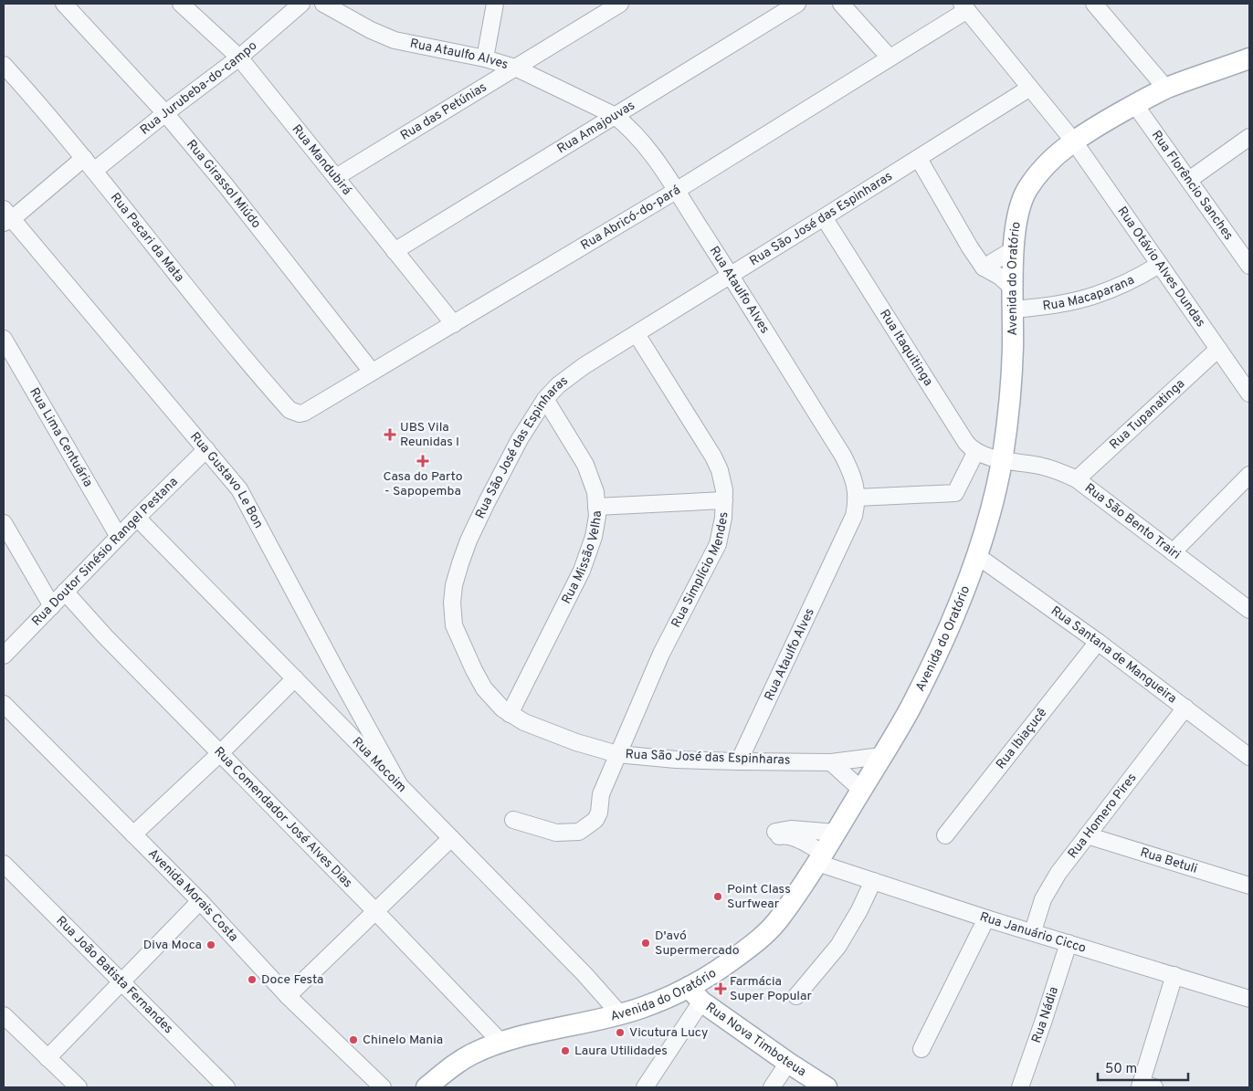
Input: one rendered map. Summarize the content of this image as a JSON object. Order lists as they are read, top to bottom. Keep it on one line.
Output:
{"streets":{"main road":["Avenida do Oratório","Rua Nova Timboteua"],"street":["Rua Ataulfo Alves","Rua Jurubeba-do-campo","Rua das Petúnias","Rua Amajouvas","Rua Mandubirá","Rua Girassol Miúdo","Rua Florêncio Sanches","Rua Abricó-do-pará","Rua São José das Espinharas","Rua Pacari da Mata","Rua Otávio Alves Dundas","Rua Macaparana","Rua Itaquitinga","Rua Tupanatinga","Rua Lima Centuária","Rua Gustavo Le Bon","Rua São Bento Trairi","Rua Doutor Sinésio Rangel Pestana","Rua Missão Velha","Rua Simplício Mendes","Rua Santana de Mangueira","Rua Ibiaçucê","Rua Mocoim","Rua Homero Pires","Rua Comendador José Alves Dias","Rua Betuli","Avenida Morais Costa","Rua Januário Cicco","Rua João Batista Fernandes","Rua Nádia"]},"crossings":[["Rua Ataulfo Alves","Rua das Petúnias"],["Rua Ataulfo Alves","Rua Amajouvas"],["Rua Ataulfo Alves","Rua Abricó-do-pará"],["Rua Ataulfo Alves","Rua São José das Espinharas"],["Rua Jurubeba-do-campo","Rua Mandubirá"],["Rua Jurubeba-do-campo","Rua Girassol Miúdo"],["Rua Jurubeba-do-campo","Rua Pacari da Mata"],["Rua das Petúnias","Rua Mandubirá"],["Rua Amajouvas","Rua Mandubirá"],["Rua Mandubirá","Rua Abricó-do-pará"],["Rua Girassol Miúdo","Rua Abricó-do-pará"],["Rua Florêncio Sanches","Avenida do Oratório"],["Rua Abricó-do-pará","Rua Pacari da Mata"],["Rua Abricó-do-pará","Rua Otávio Alves Dundas"],["Rua São José das Espinharas","Rua Otávio Alves Dundas"],["Rua São José das Espinharas","Avenida do Oratório"],["Rua São José das Espinharas","Rua Itaquitinga"],["Rua São José das Espinharas","Rua Missão Velha"],["Rua São José das Espinharas","Rua Simplício Mendes"],["Rua Otávio Alves Dundas","Avenida do Oratório"],["Rua Otávio Alves Dundas","Rua Macaparana"],["Rua Otávio Alves Dundas","Rua Tupanatinga"],["Avenida do Oratório","Rua Macaparana"],["Avenida do Oratório","Rua São Bento Trairi"],["Avenida do Oratório","Rua Santana de Mangueira"],["Avenida do Oratório","Rua Mocoim"],["Avenida do Oratório","Rua Comendador José Alves Dias"],["Avenida do Oratório","Rua Januário Cicco"],["Avenida do Oratório","Rua Nova Timboteua"],["Rua Tupanatinga","Rua São Bento Trairi"],["Rua Lima Centuária","Rua Doutor Sinésio Rangel Pestana"],["Rua Gustavo Le Bon","Rua Doutor Sinésio Rangel Pestana"],["Rua Gustavo Le Bon","Rua Mocoim"],["Rua Doutor Sinésio Rangel Pestana","Rua Mocoim"],["Rua Doutor Sinésio Rangel Pestana","Rua Comendador José Alves Dias"],["Rua Santana de Mangueira","Rua Ibiaçucê"],["Rua Santana de Mangueira","Rua Homero Pires"],["Rua Homero Pires","Rua Betuli"],["Rua Homero Pires","Rua Januário Cicco"],["Rua Januário Cicco","Rua Nádia"]],"places":{"health":["UBS Vila Reunidas I","Casa do Parto - Sapopemba","Farmácia Super Popular"],"other":["Point Class Surfwear","D'avó Supermercado","Diva Moca","Doce Festa","Vicutura Lucy","Chinelo Mania","Laura Utilidades"]},"scale_bar":"50 m"}
